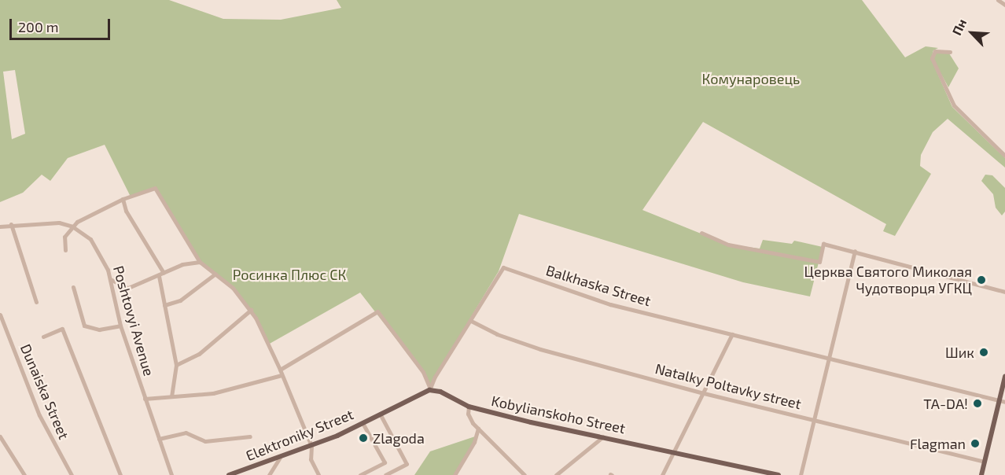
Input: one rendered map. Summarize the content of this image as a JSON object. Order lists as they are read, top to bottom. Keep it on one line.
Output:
{"streets":{"main road":["Kobylianskoho Street","Elektroniky Street"],"street":["Balkhaska Street","Poshtovyi Avenue","Natalky Poltavky street","Dunaiska Street"]},"crossings":[["Balkhaska Street","Natalky Poltavky street"],["Balkhaska Street","Kobylianskoho Street"],["Balkhaska Street","Elektroniky Street"],["Kobylianskoho Street","Elektroniky Street"]],"parks":["Комунаровець","Росинка Плюс СК"],"places":["Церква Святого Миколая Чудотворця УГКЦ","Шик","TA-DA!","Zlagoda","Flagman"],"scale_bar":"200 m","north":"top left"}
